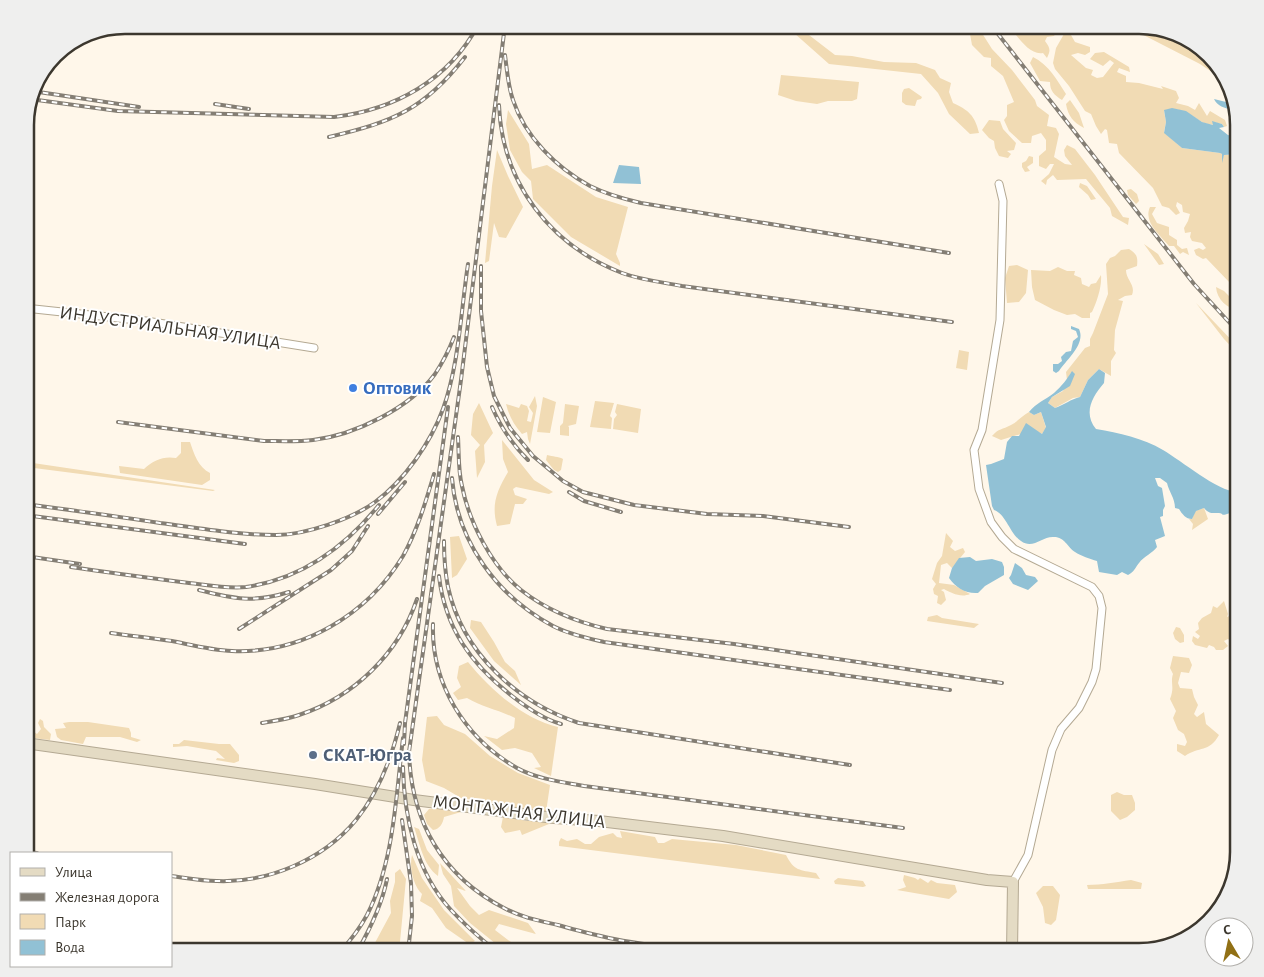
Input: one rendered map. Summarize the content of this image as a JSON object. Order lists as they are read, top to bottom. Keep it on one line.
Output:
{"streets":{"street":["ИНДУСТРИАЛЬНАЯ УЛИЦА","МОНТАЖНАЯ УЛИЦА"]},"places":["Оптовик","СКАТ-Югра"],"legend":["Улица","Железная дорога","Парк","Вода"],"north":"top"}
